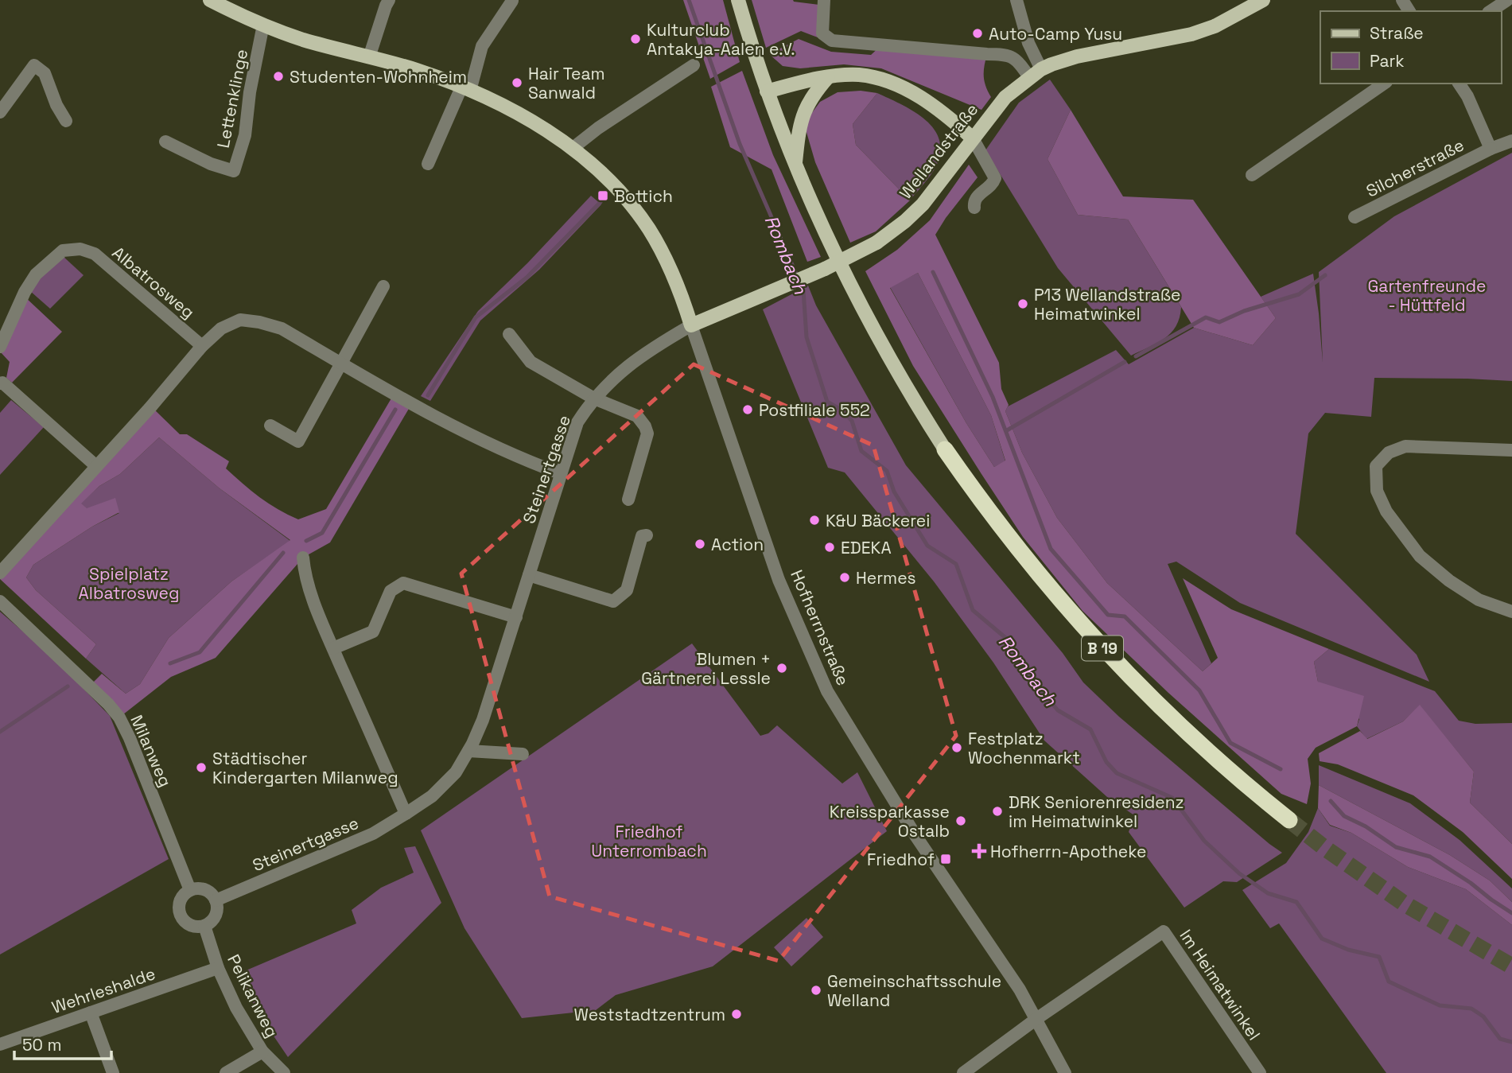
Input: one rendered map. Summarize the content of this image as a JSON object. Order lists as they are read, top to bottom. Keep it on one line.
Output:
{"streets":{"highway":["B 19"],"main road":["Wellandstraße","Hofherrnstraße"],"street":["Lettenklinge","Silcherstraße","Albatrosweg","Steinertgasse","Milanweg","Im Heimatwinkel","Wehrleshalde","Pelikanweg"]},"crossings":[["Wellandstraße","Steinertgasse"],["Wellandstraße","Hofherrnstraße"],["Steinertgasse","Hofherrnstraße"],["Steinertgasse","Milanweg"],["Steinertgasse","Pelikanweg"],["Hofherrnstraße","Im Heimatwinkel"],["Milanweg","Pelikanweg"],["Wehrleshalde","Pelikanweg"]],"water":["Rombach"],"parks":["Gartenfreunde - Hüttfeld","Spielplatz Albatrosweg","Friedhof Unterrombach"],"places":{"other":["Auto-Camp Yusu","Kulturclub Antakya-Aalen e.V.","Studenten-Wohnheim","Hair Team Sanwald","P13 Wellandstraße Heimatwinkel","Postfiliale 552","K&U Bäckerei","Action","EDEKA","Hermes","Blumen + Gärtnerei Lessle","Festplatz Wochenmarkt","Städtischer Kindergarten Milanweg","DRK Seniorenresidenz im Heimatwinkel","Kreissparkasse Ostalb","Gemeinschaftsschule Welland","Weststadtzentrum"],"transit":["Bottich","Friedhof"],"health":["Hofherrn-Apotheke"]},"legend":["Straße","Park"],"scale_bar":"50 m"}
